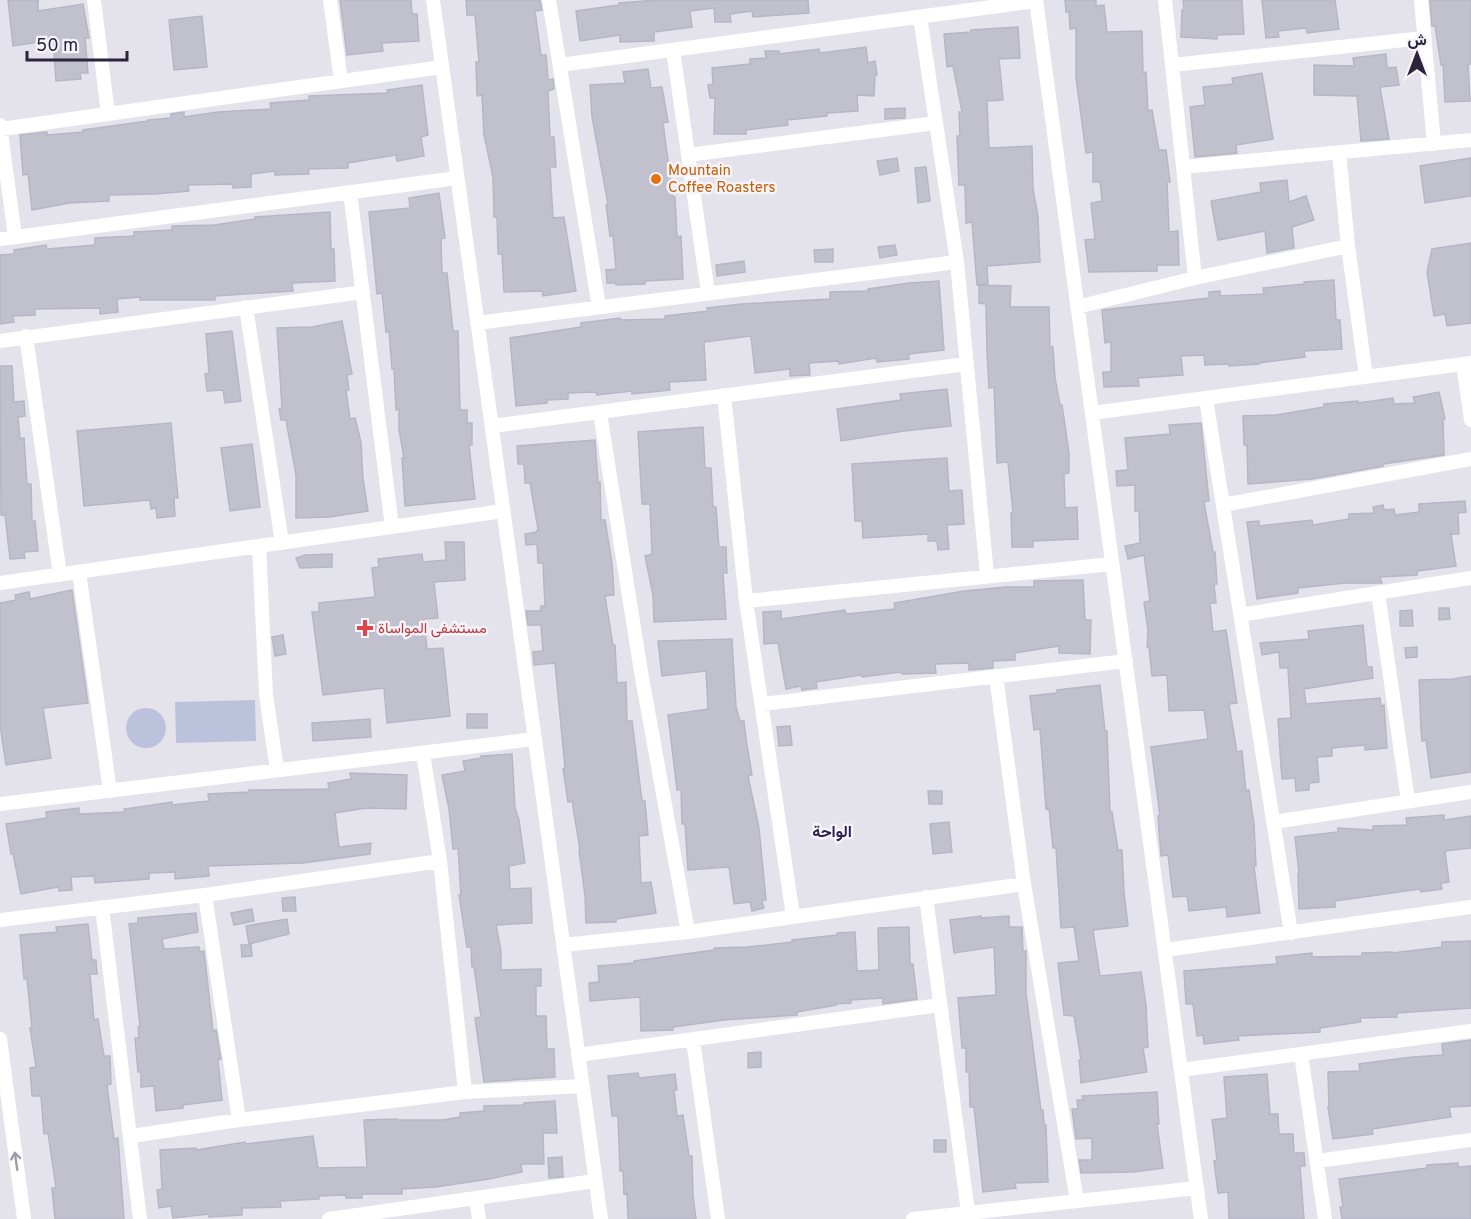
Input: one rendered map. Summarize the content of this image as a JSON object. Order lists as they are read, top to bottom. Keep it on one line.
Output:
{"districts":["الواحة"],"places":{"other":["Mountain Coffee Roasters"],"health":["مستشفى المواساة"]},"scale_bar":"50 m","north":"top"}
